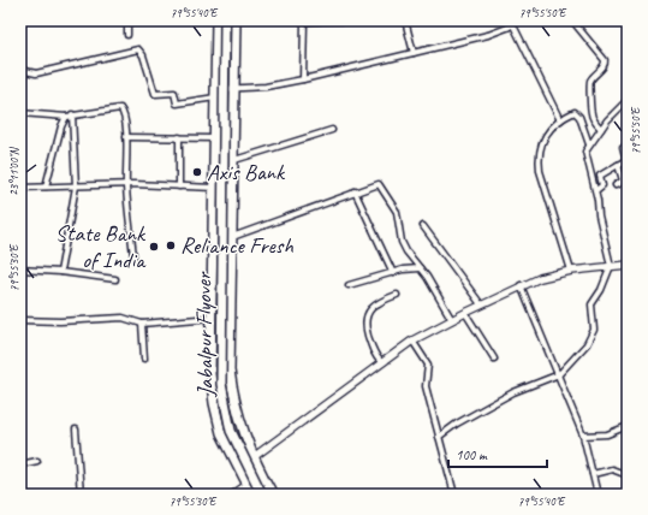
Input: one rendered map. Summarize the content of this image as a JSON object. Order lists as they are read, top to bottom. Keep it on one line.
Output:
{"streets":{"main road":["Jabalpur Flyover"]},"places":["Axis Bank","Reliance Fresh","State Bank of India"],"scale_bar":"100 m","coordinates":["79°55'40\"E","79°55'50\"E","23°11'00\"N","79°55'30\"E"]}
